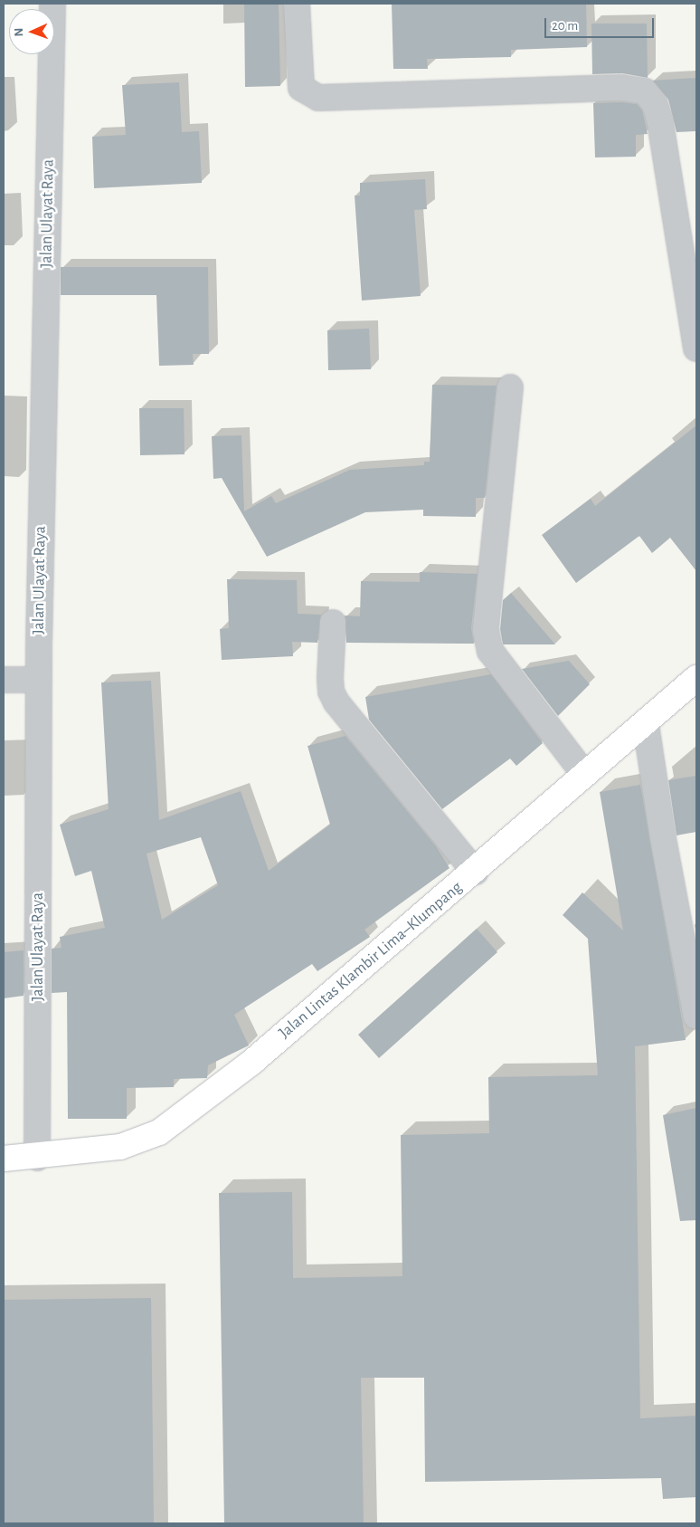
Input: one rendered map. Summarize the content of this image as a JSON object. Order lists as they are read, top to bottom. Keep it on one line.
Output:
{"streets":{"main road":["Jalan Lintas Klambir Lima–Klumpang"],"street":["Jalan Ulayat Raya"]},"crossings":[["Jalan Ulayat Raya","Jalan Lintas Klambir Lima–Klumpang"]],"scale_bar":"20 m","north":"left"}
